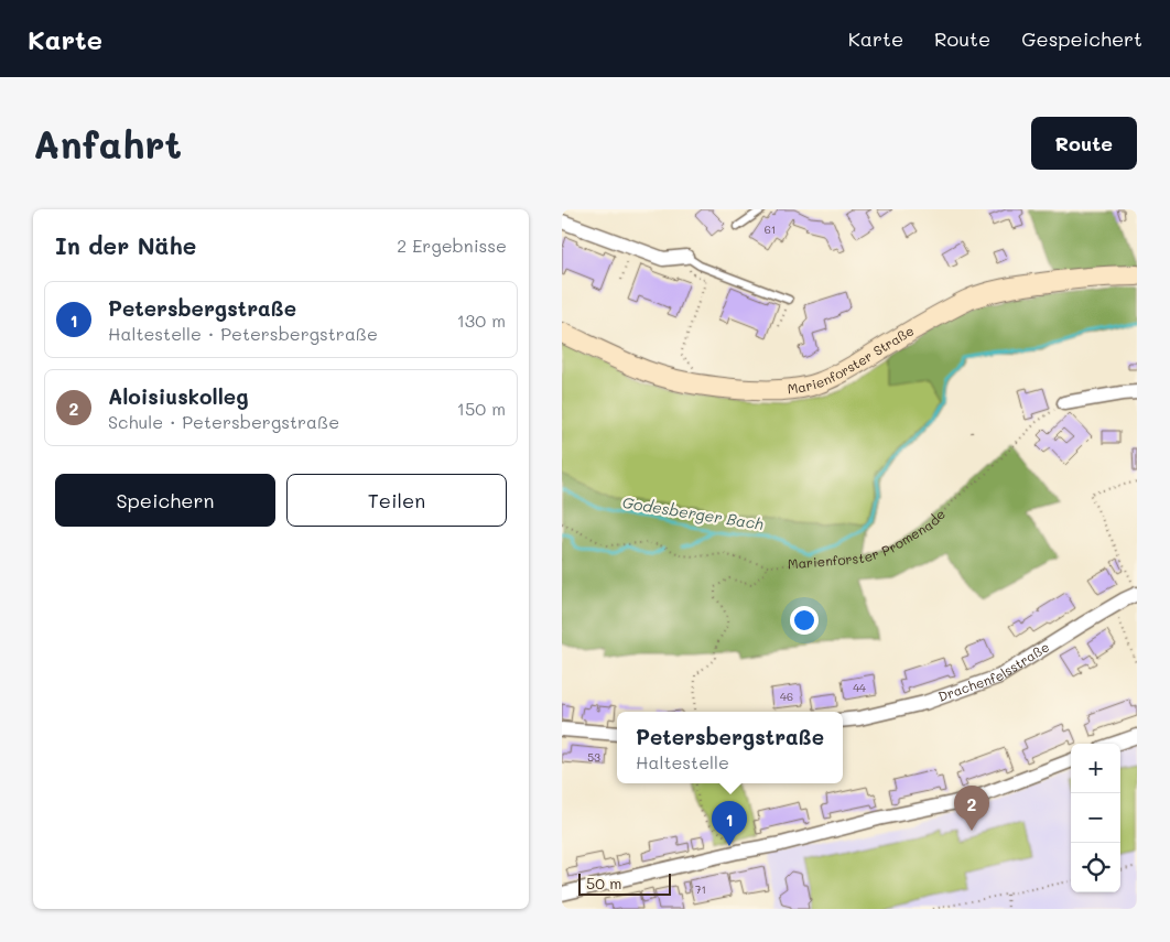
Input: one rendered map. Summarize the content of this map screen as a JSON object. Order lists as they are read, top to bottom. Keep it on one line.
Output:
{"streets":{"main road":["Marienforster Straße"],"street":["Drachenfelsstraße"],"path":["Marienforster Promenade"]},"water":["Godesberger Bach"],"house_numbers":["61","44","46","53","71"],"scale_bar":"50 m","page":{"header":"Karte","nav":["Karte","Route","Gespeichert"],"buttons":["Route",["Speichern","Teilen"]],"title":"Anfahrt","heading":["In der Nähe","2 Ergebnisse"],"list":[{"mark":"1","name":"Petersbergstraße","note":"Haltestelle · Petersbergstraße","value":"130 m"},{"mark":"2","name":"Aloisiuskolleg","note":"Schule · Petersbergstraße","value":"150 m"}],"popup":["Petersbergstraße","Haltestelle"],"map_buttons":["+","−"],"pins":["2","1"],"scale":"50 m"}}
